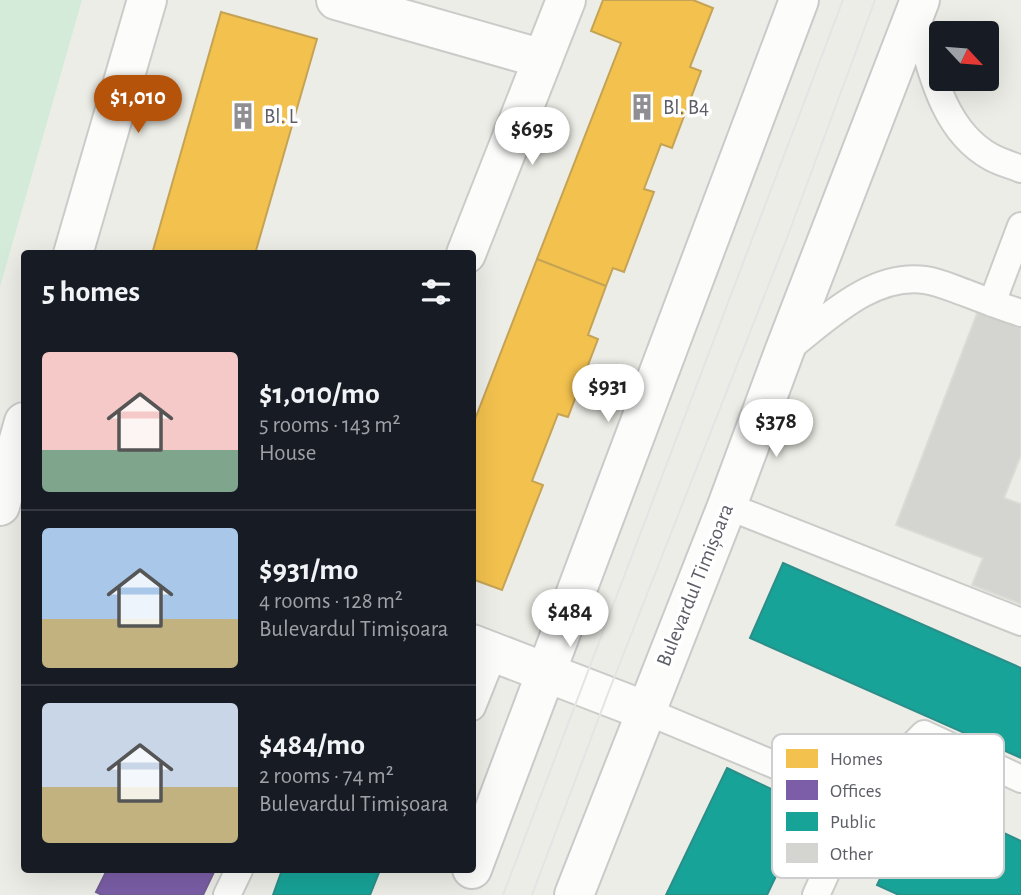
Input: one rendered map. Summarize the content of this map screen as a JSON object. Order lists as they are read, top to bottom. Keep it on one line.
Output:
{"streets":{"main road":["Bulevardul Timișoara"]},"places":{"building":["Bl. B4","Bl. L"]},"legend":["Homes","Offices","Public","Other"],"north":"bottom right","page":{"price":["$1,010","$695","$931","$378","$484"],"heading":"5 homes","list":[{"name":"$1,010/mo","note":"5 rooms · 143 m² · House"},{"name":"$931/mo","note":"4 rooms · 128 m² · Bulevardul Timișoara"},{"name":"$484/mo","note":"2 rooms · 74 m² · Bulevardul Timișoara"}]}}
